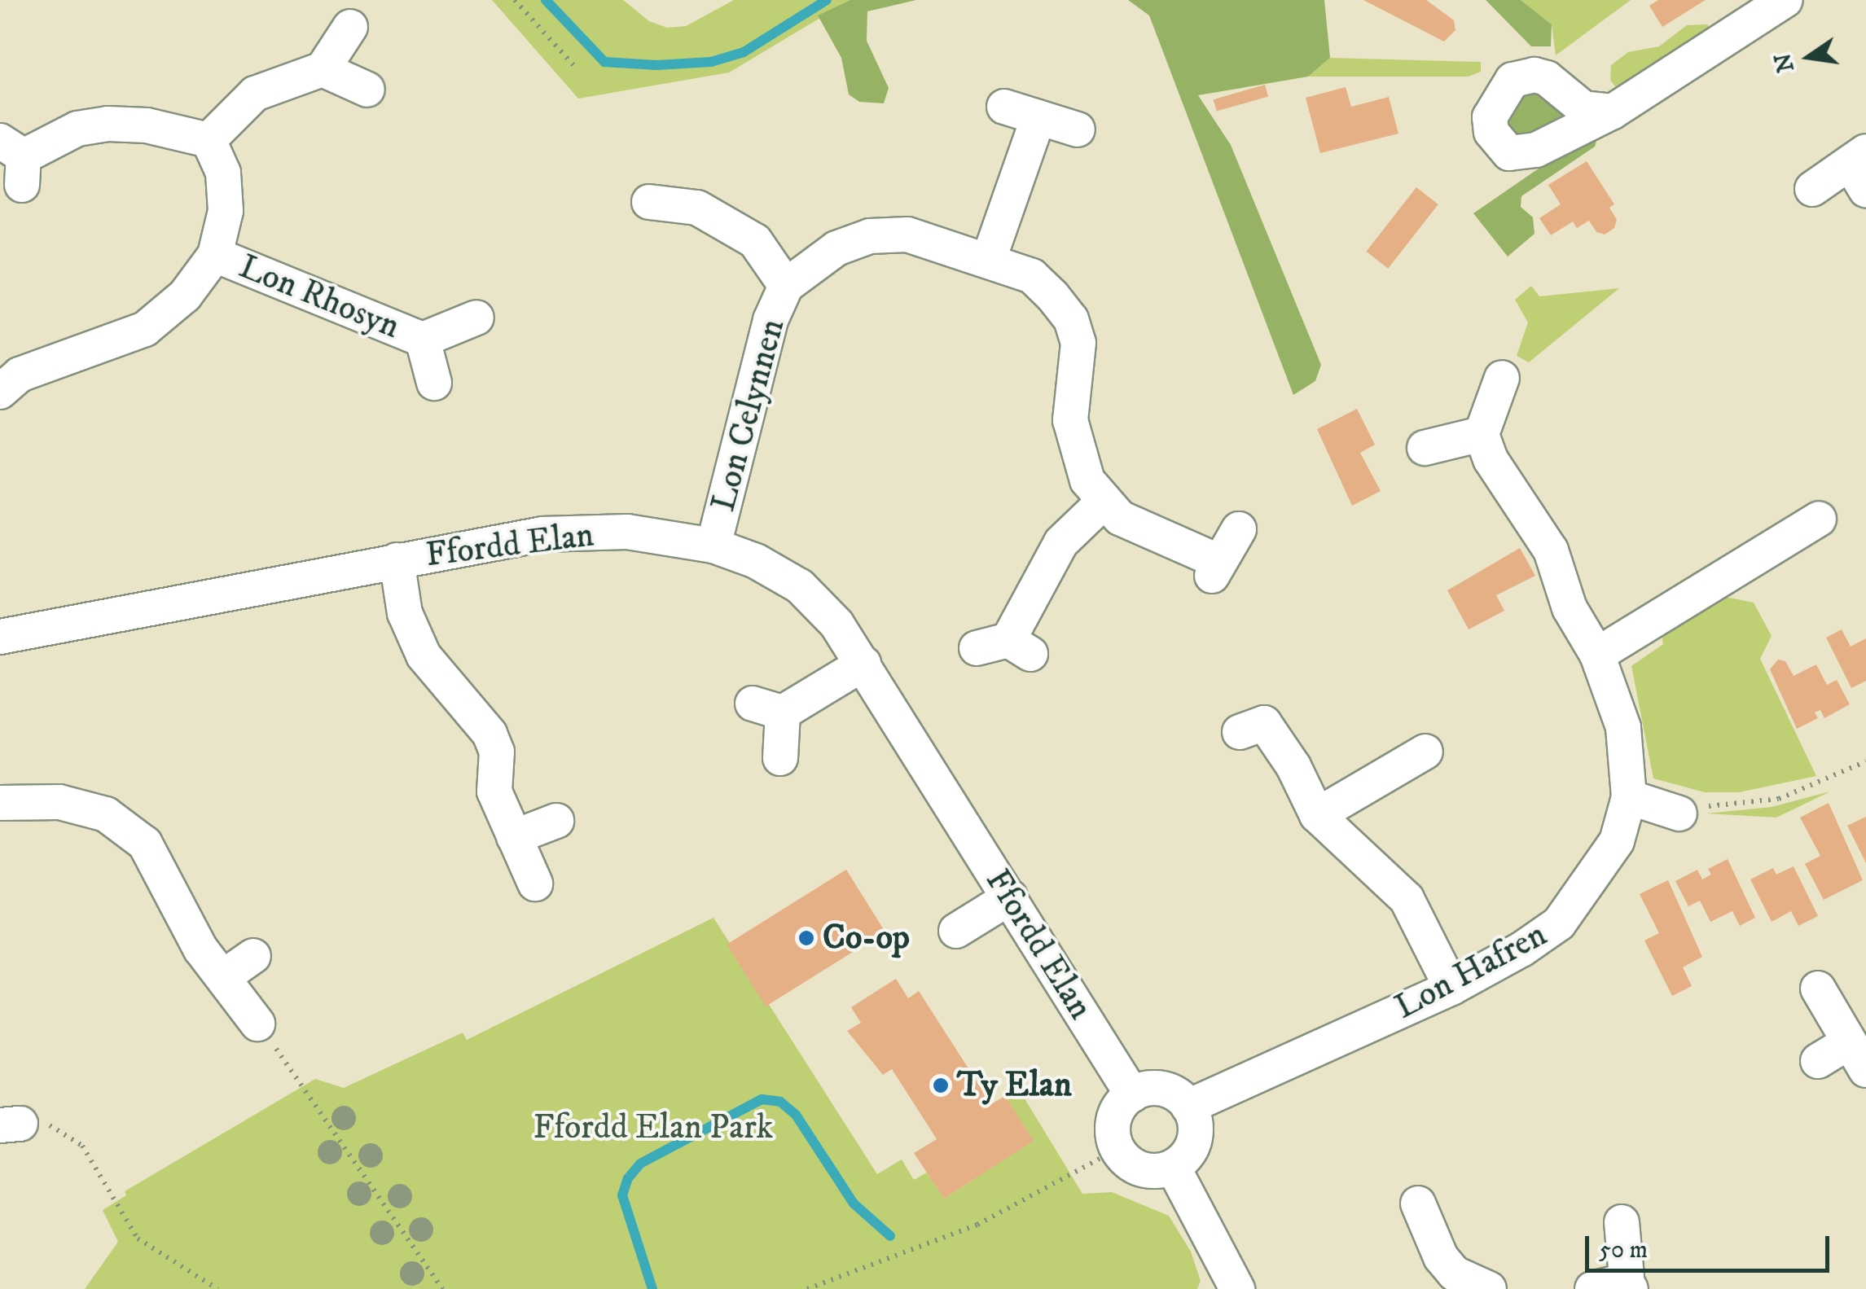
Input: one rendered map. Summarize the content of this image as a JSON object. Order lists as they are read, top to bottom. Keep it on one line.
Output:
{"streets":{"street":["Lon Rhosyn","Lon Celynnen","Ffordd Elan","Lon Hafren"]},"crossings":[["Lon Celynnen","Ffordd Elan"],["Ffordd Elan","Lon Hafren"]],"parks":["Ffordd Elan Park"],"places":["Co-op","Ty Elan"],"scale_bar":"50 m","north":"left"}
